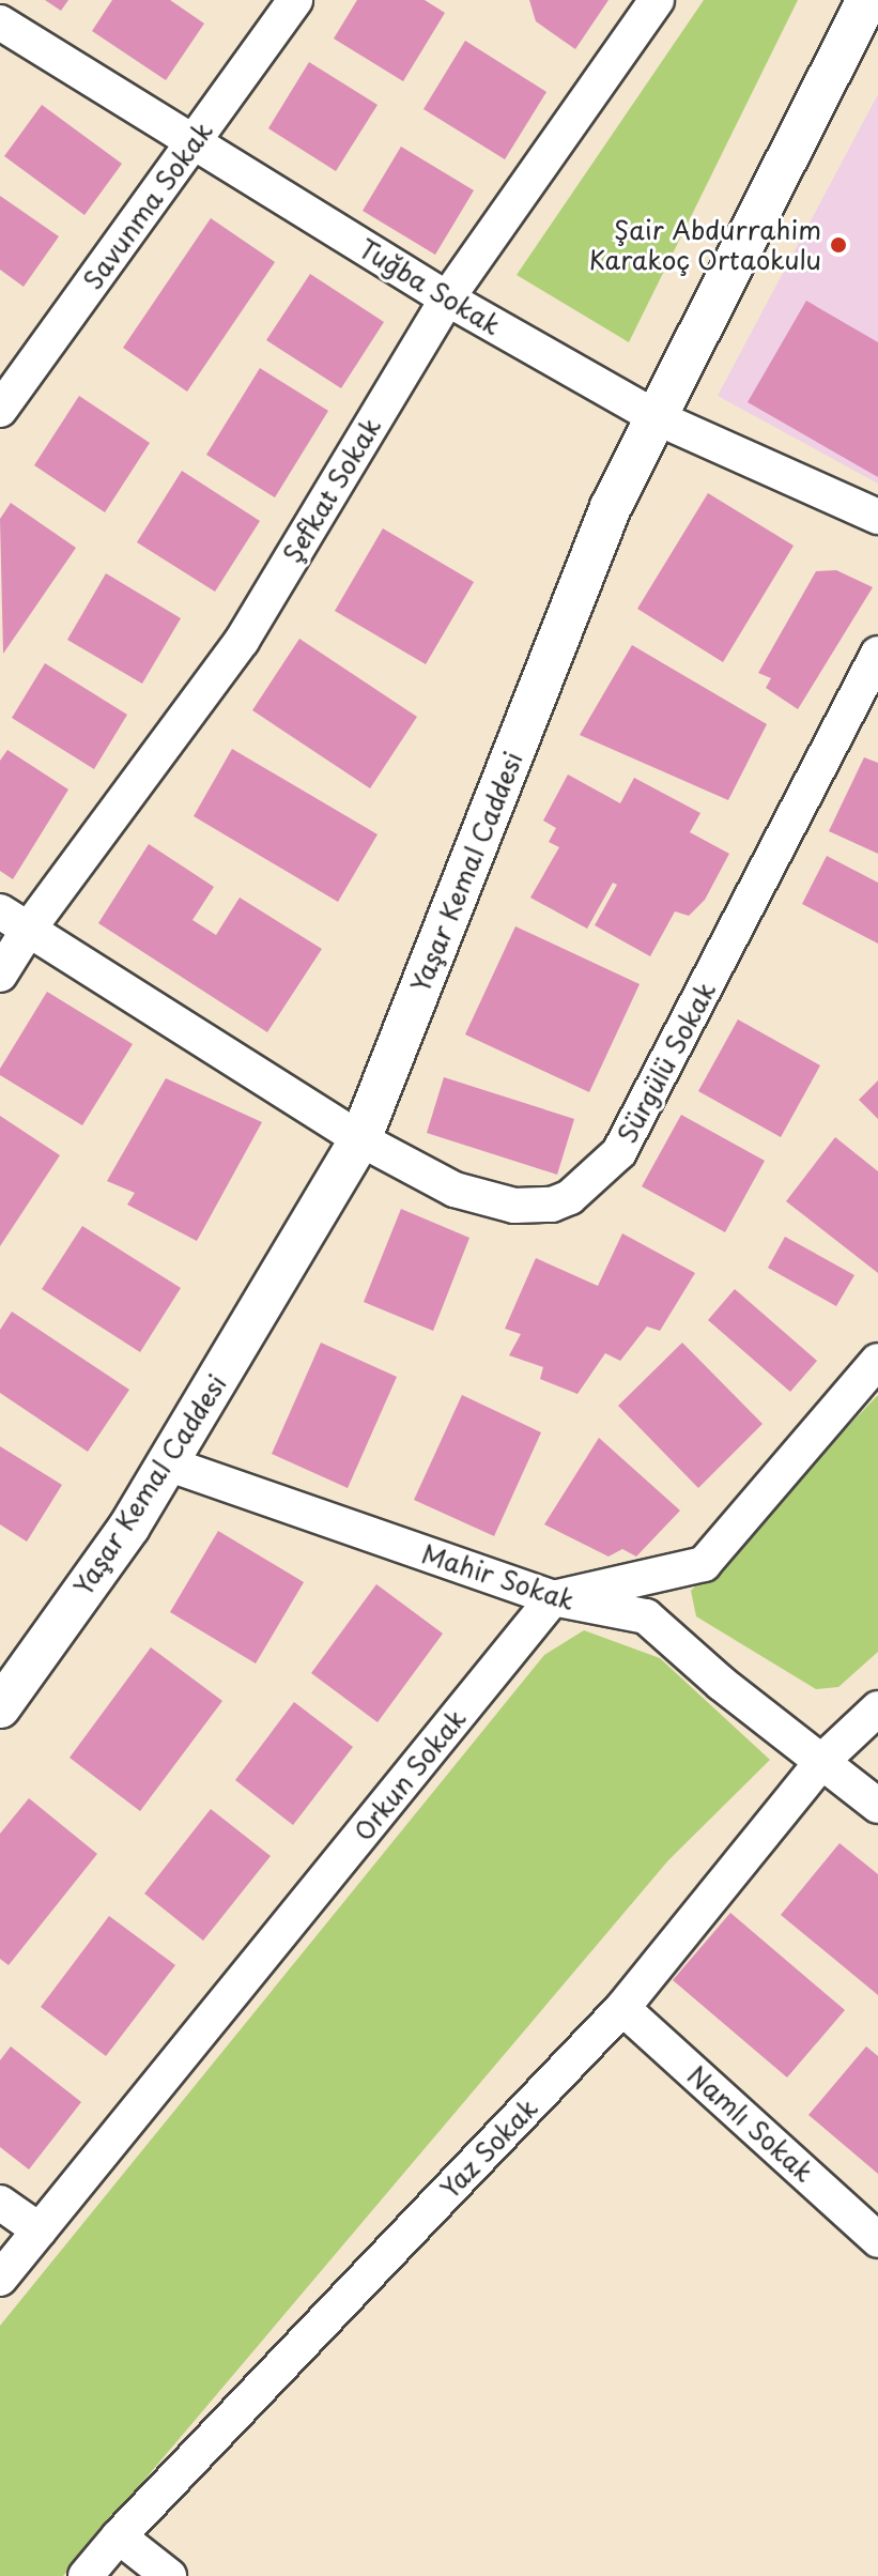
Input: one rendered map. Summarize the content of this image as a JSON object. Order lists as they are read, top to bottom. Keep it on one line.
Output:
{"streets":{"street":["Savunma Sokak","Tuğba Sokak","Şefkat Sokak","Yaşar Kemal Caddesi","Sürgülü Sokak","Mahir Sokak","Orkun Sokak","Namlı Sokak","Yaz Sokak"]},"crossings":[["Savunma Sokak","Tuğba Sokak"],["Tuğba Sokak","Şefkat Sokak"],["Tuğba Sokak","Yaşar Kemal Caddesi"],["Şefkat Sokak","Sürgülü Sokak"],["Yaşar Kemal Caddesi","Sürgülü Sokak"],["Yaşar Kemal Caddesi","Mahir Sokak"],["Mahir Sokak","Orkun Sokak"],["Mahir Sokak","Yaz Sokak"],["Namlı Sokak","Yaz Sokak"]],"places":["Şair Abdurrahim Karakoç Ortaokulu"]}
